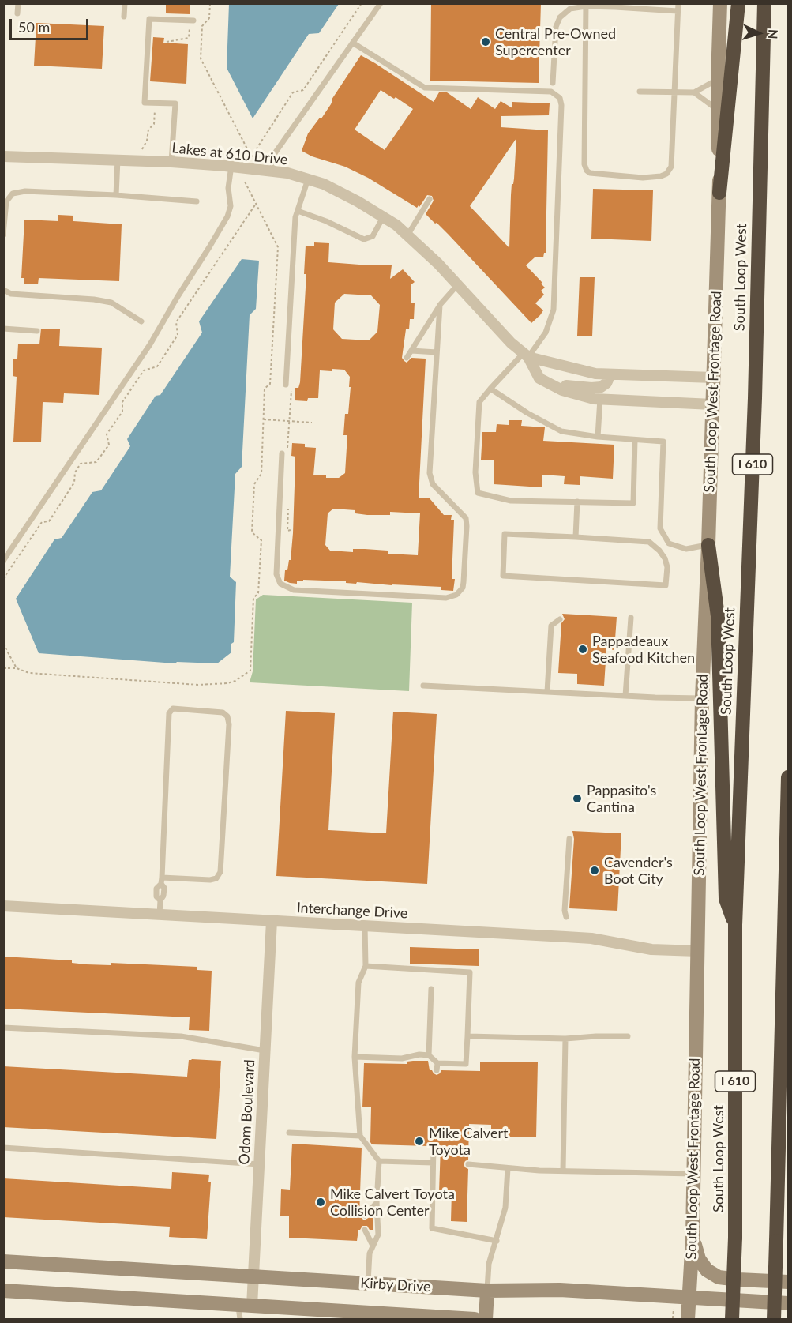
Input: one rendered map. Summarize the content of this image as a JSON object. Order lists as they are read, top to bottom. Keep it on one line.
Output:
{"streets":{"highway":["South Loop West","I 610"],"main road":["South Loop West Frontage Road","Kirby Drive"],"street":["Lakes at 610 Drive","Interchange Drive","Odom Boulevard"]},"crossings":[["Lakes at 610 Drive","South Loop West Frontage Road"],["South Loop West Frontage Road","Interchange Drive"],["South Loop West Frontage Road","Kirby Drive"],["Interchange Drive","Odom Boulevard"],["Odom Boulevard","Kirby Drive"]],"places":["Central Pre-Owned Supercenter","Pappadeaux Seafood Kitchen","Pappasito's Cantina","Cavender's Boot City","Mike Calvert Toyota","Mike Calvert Toyota Collision Center"],"scale_bar":"50 m","north":"right"}
